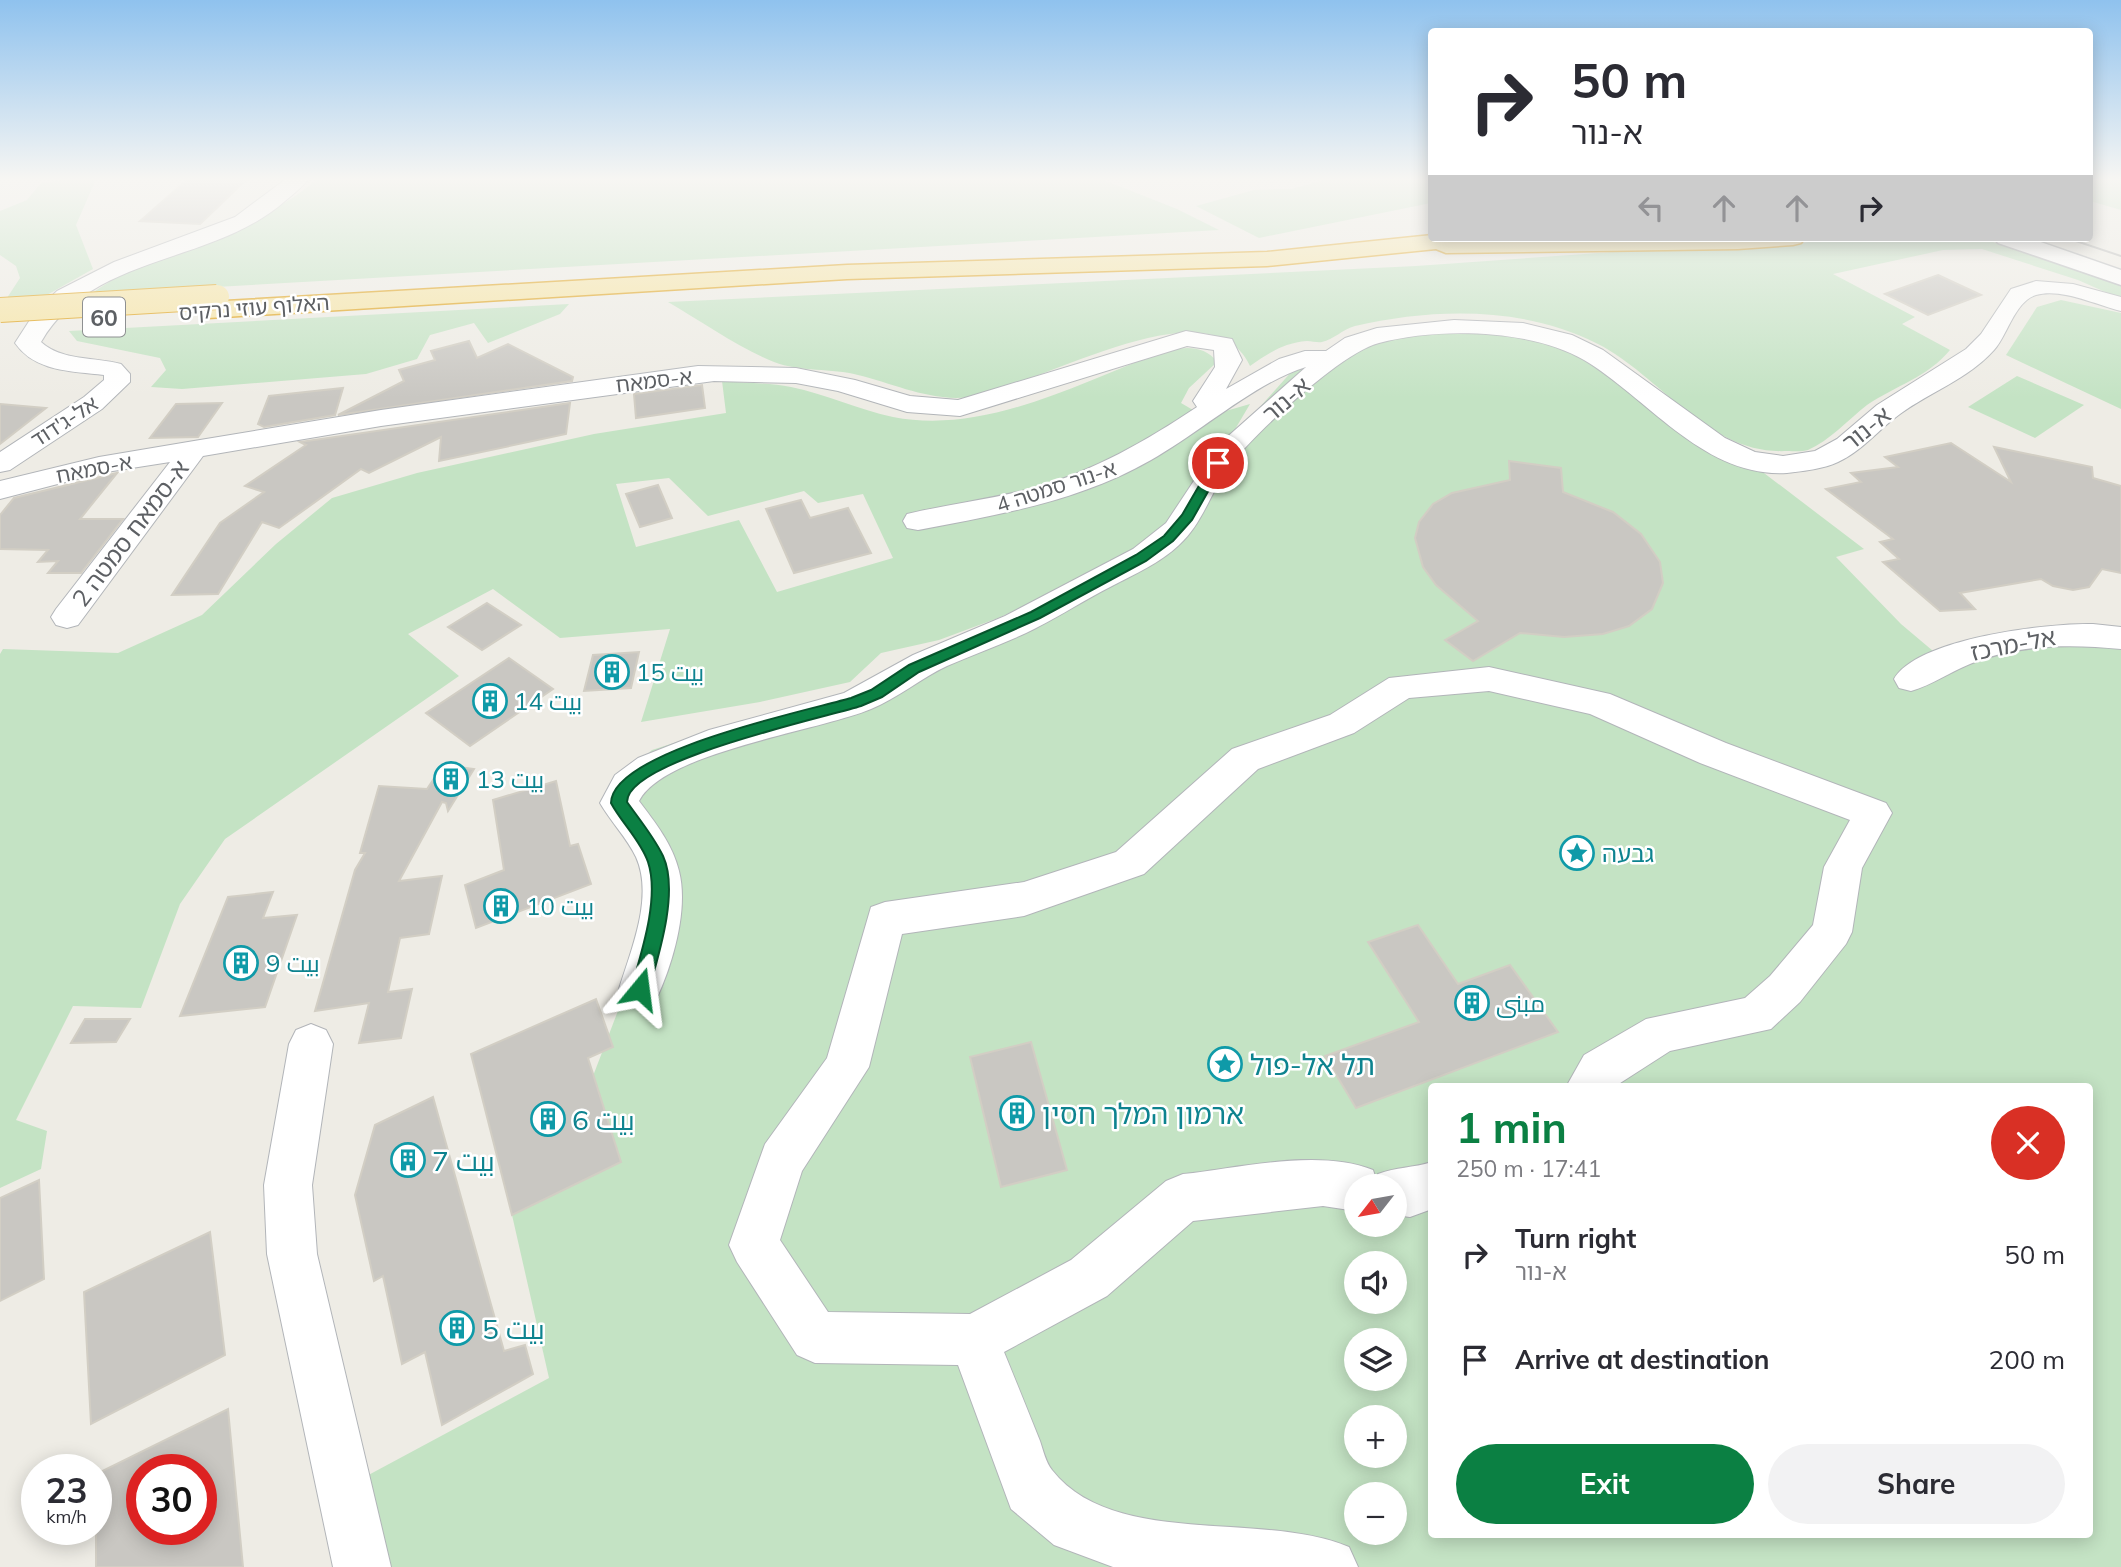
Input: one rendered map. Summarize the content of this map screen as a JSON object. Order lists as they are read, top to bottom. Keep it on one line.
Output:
{"streets":{"highway":["האלוף עוזי נרקיס","60"],"street":["א-סמאח","א-נור","אל-ג'דוד","א-נור סמטה 4","א-סמאח סמטה 2","אל-מרכז"]},"crossings":[["א-סמאח","א-נור סמטה 4"],["א-סמאח","א-סמאח סמטה 2"],["א-נור","א-נור סמטה 4"]],"places":{"building":["بيت 15","بيت 14","بيت 13","بيت 10","بيت 9","مبنى","ארמון המלך חסין","بيت 6","بيت 7","بيت 5"],"place":["גבעה","תל אל-פול"]},"north":"bottom left","page":{"turn":["50 m","א-נור"],"heading":["1 min","250 m · 17:41"],"map_buttons":["+","−"],"list":[{"name":"Turn right","note":"א-נור","value":"50 m"},{"name":"Arrive at destination","value":"200 m"}],"buttons":["Exit","Share"],"speed":"23 km/h","limit":"30"}}
